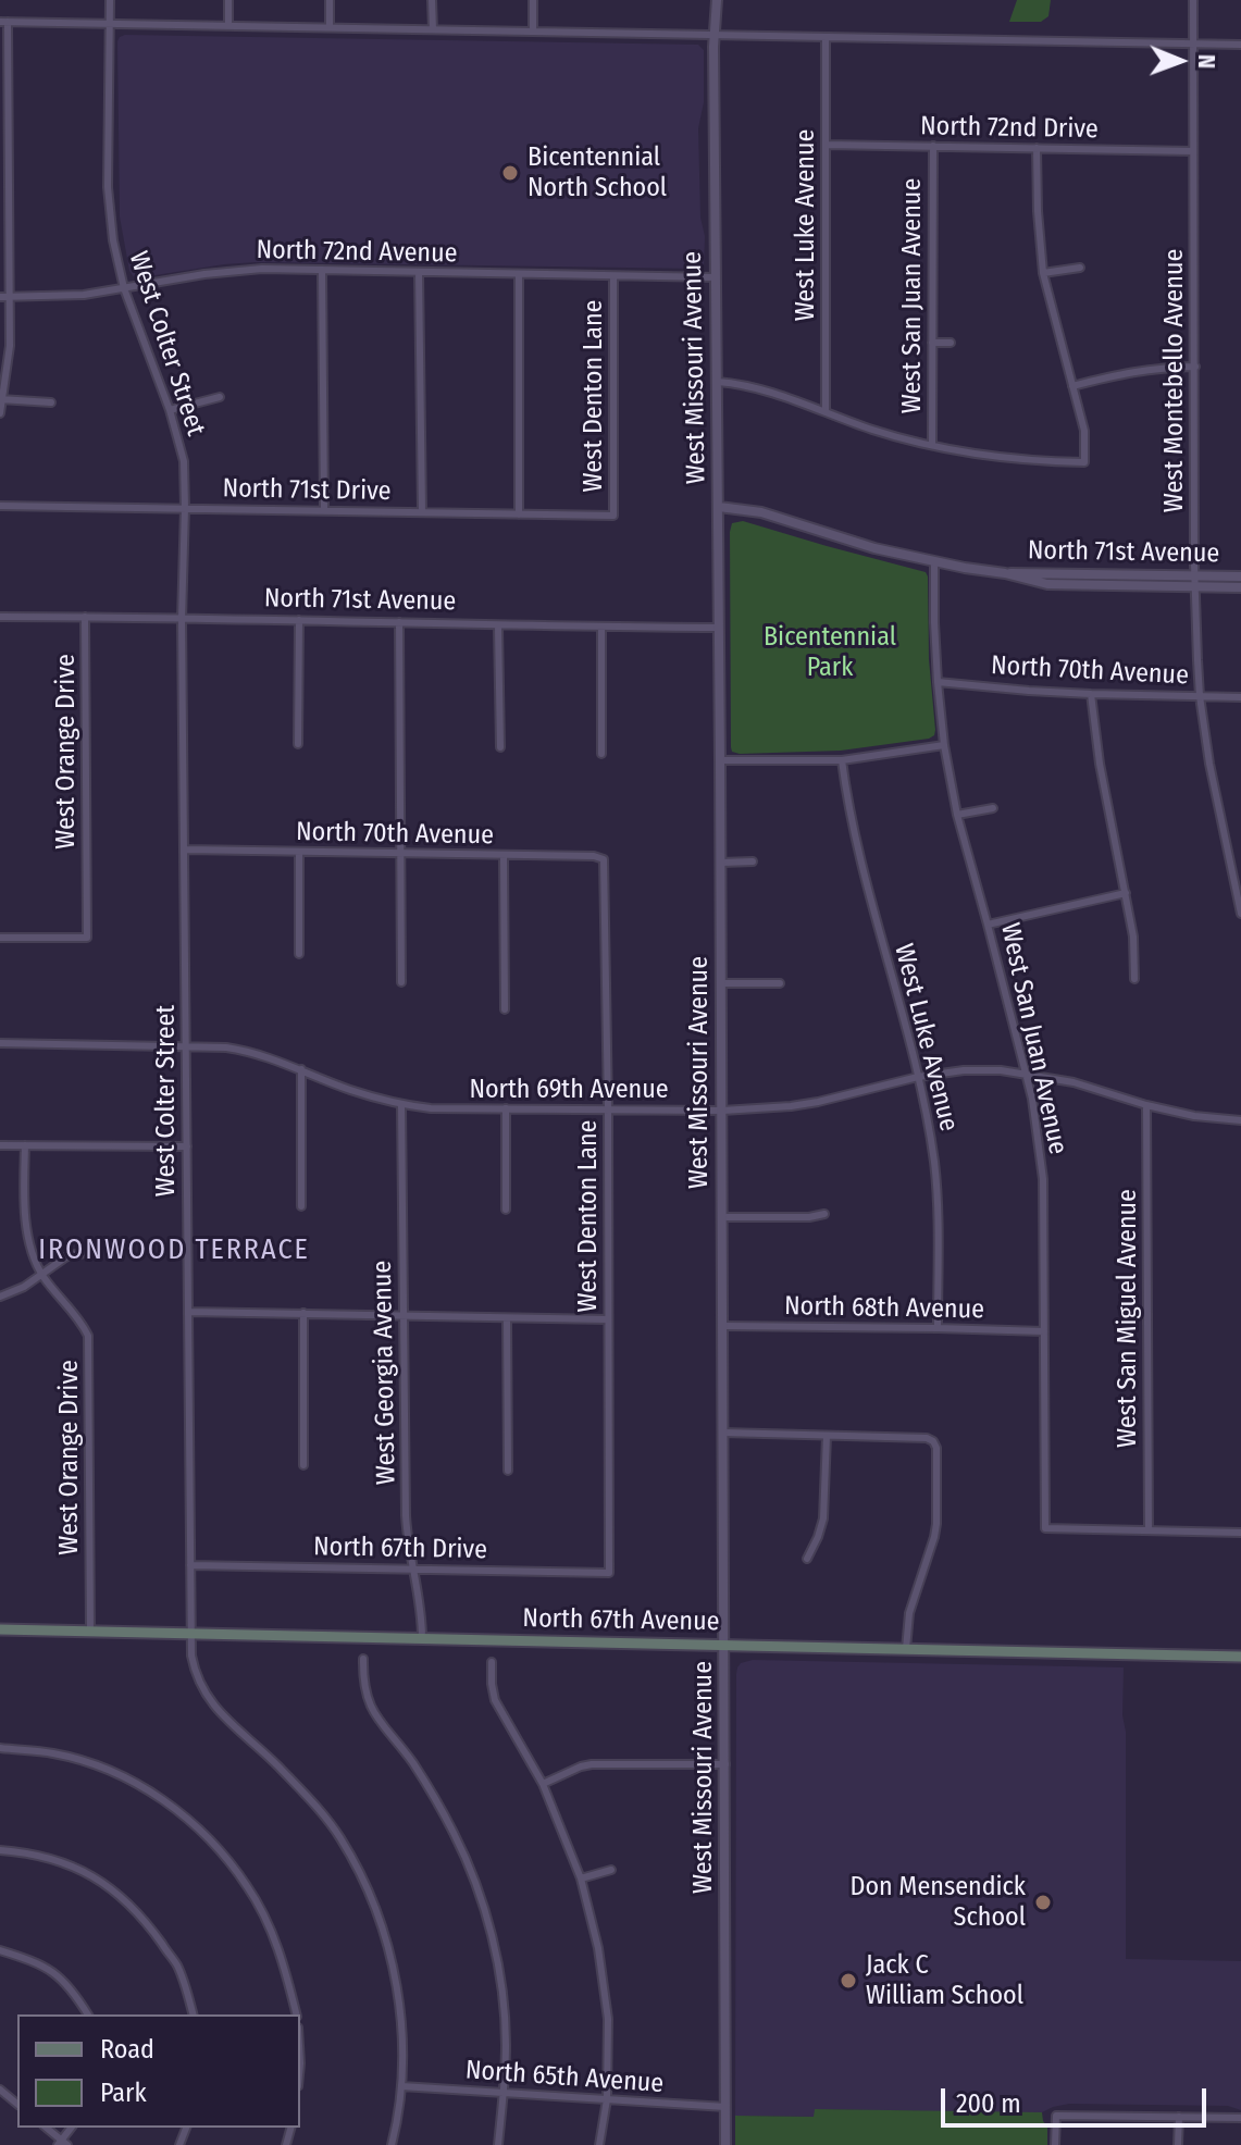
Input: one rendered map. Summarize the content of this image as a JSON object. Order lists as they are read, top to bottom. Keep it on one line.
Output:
{"streets":{"main road":["North 67th Avenue"],"street":["North 72nd Drive","West Luke Avenue","North 72nd Avenue","West San Juan Avenue","West Colter Street","West Missouri Avenue","West Montebello Avenue","West Denton Lane","North 71st Drive","North 71st Avenue","North 70th Avenue","West Orange Drive","North 69th Avenue","North 68th Avenue","West San Miguel Avenue","West Georgia Avenue","North 67th Drive","North 65th Avenue"]},"crossings":[["North 72nd Drive","West Luke Avenue"],["North 72nd Drive","West San Juan Avenue"],["North 72nd Drive","West Montebello Avenue"],["West Luke Avenue","North 69th Avenue"],["West Luke Avenue","North 68th Avenue"],["North 72nd Avenue","West Colter Street"],["North 72nd Avenue","West Missouri Avenue"],["North 72nd Avenue","West Denton Lane"],["West San Juan Avenue","North 71st Avenue"],["West San Juan Avenue","North 70th Avenue"],["West San Juan Avenue","North 69th Avenue"],["West San Juan Avenue","North 68th Avenue"],["West San Juan Avenue","West San Miguel Avenue"],["West Colter Street","North 71st Drive"],["West Colter Street","North 71st Avenue"],["West Colter Street","North 70th Avenue"],["West Colter Street","North 69th Avenue"],["West Colter Street","North 67th Drive"],["West Colter Street","North 67th Avenue"],["West Colter Street","North 65th Avenue"],["West Missouri Avenue","North 71st Avenue"],["West Missouri Avenue","North 69th Avenue"],["West Missouri Avenue","North 68th Avenue"],["West Missouri Avenue","North 67th Avenue"],["West Missouri Avenue","North 65th Avenue"],["West Montebello Avenue","North 71st Avenue"],["West Montebello Avenue","North 70th Avenue"],["West Denton Lane","North 71st Drive"],["West Denton Lane","North 70th Avenue"],["West Denton Lane","North 69th Avenue"],["West Denton Lane","North 67th Drive"],["North 71st Avenue","West Orange Drive"],["West Orange Drive","North 67th Avenue"],["North 69th Avenue","West San Miguel Avenue"],["North 69th Avenue","West Georgia Avenue"],["West Georgia Avenue","North 67th Drive"],["West Georgia Avenue","North 67th Avenue"]],"districts":["IRONWOOD TERRACE"],"parks":["Bicentennial Park"],"places":["Bicentennial North School","Don Mensendick School","Jack C William School"],"legend":["Road","Park"],"scale_bar":"200 m","north":"right"}
